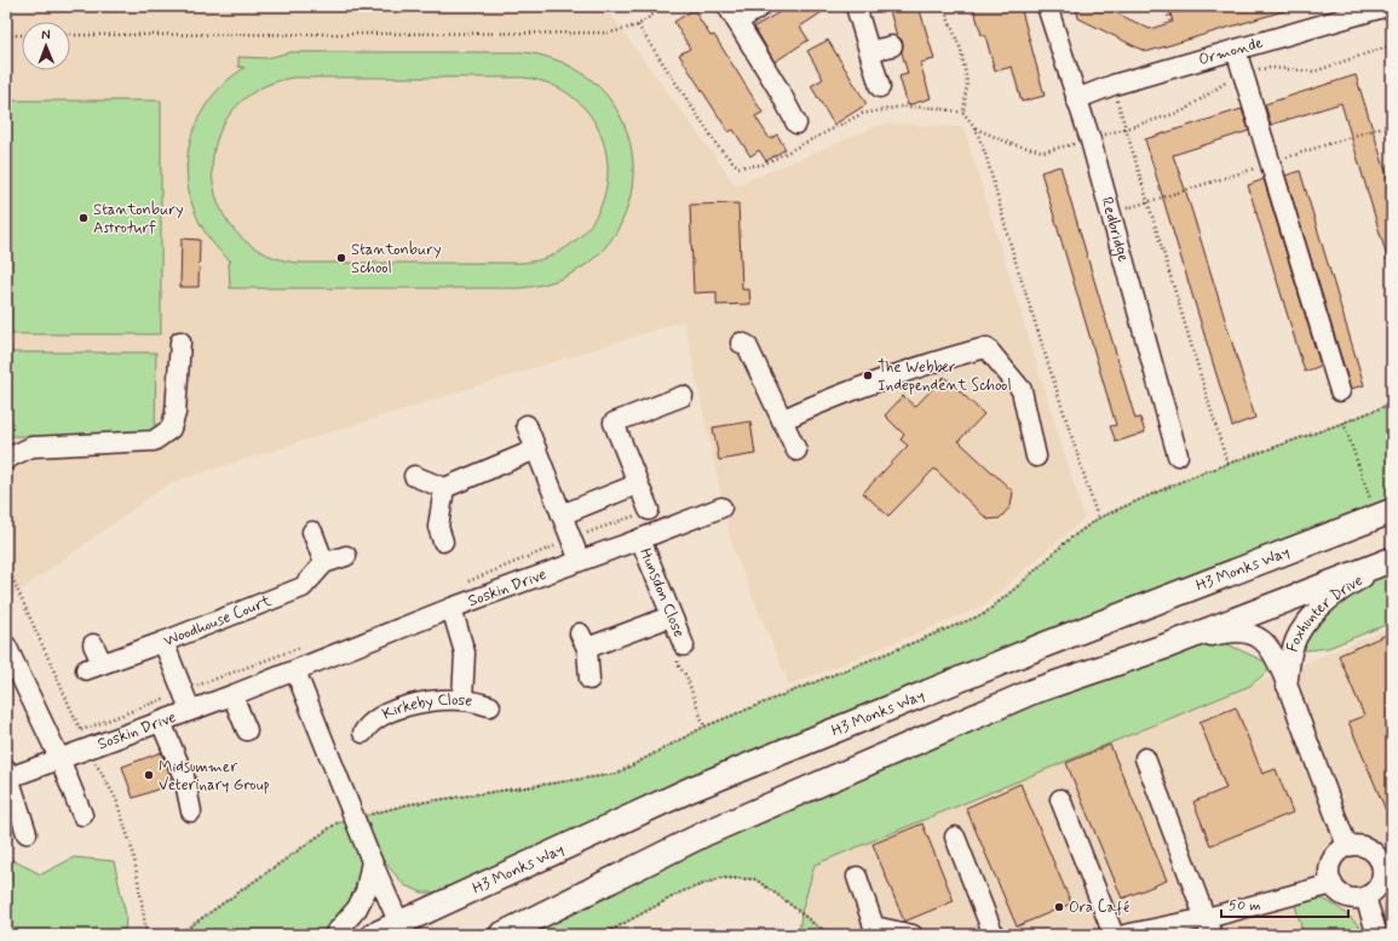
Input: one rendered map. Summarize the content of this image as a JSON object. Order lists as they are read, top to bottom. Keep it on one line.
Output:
{"streets":{"main road":["H3 Monks Way"],"street":["Ormonde","Redbridge","Soskin Drive","Hunsdon Close","Foxhunter Drive","Woodhouse Court","Kirkeby Close"]},"crossings":[["Ormonde","Redbridge"],["Soskin Drive","Hunsdon Close"]],"places":["Stantonbury Astroturf","Stantonbury School","The Webber Independent School","Midsummer Veterinary Group","Ora Café"],"scale_bar":"50 m","north":"top"}
